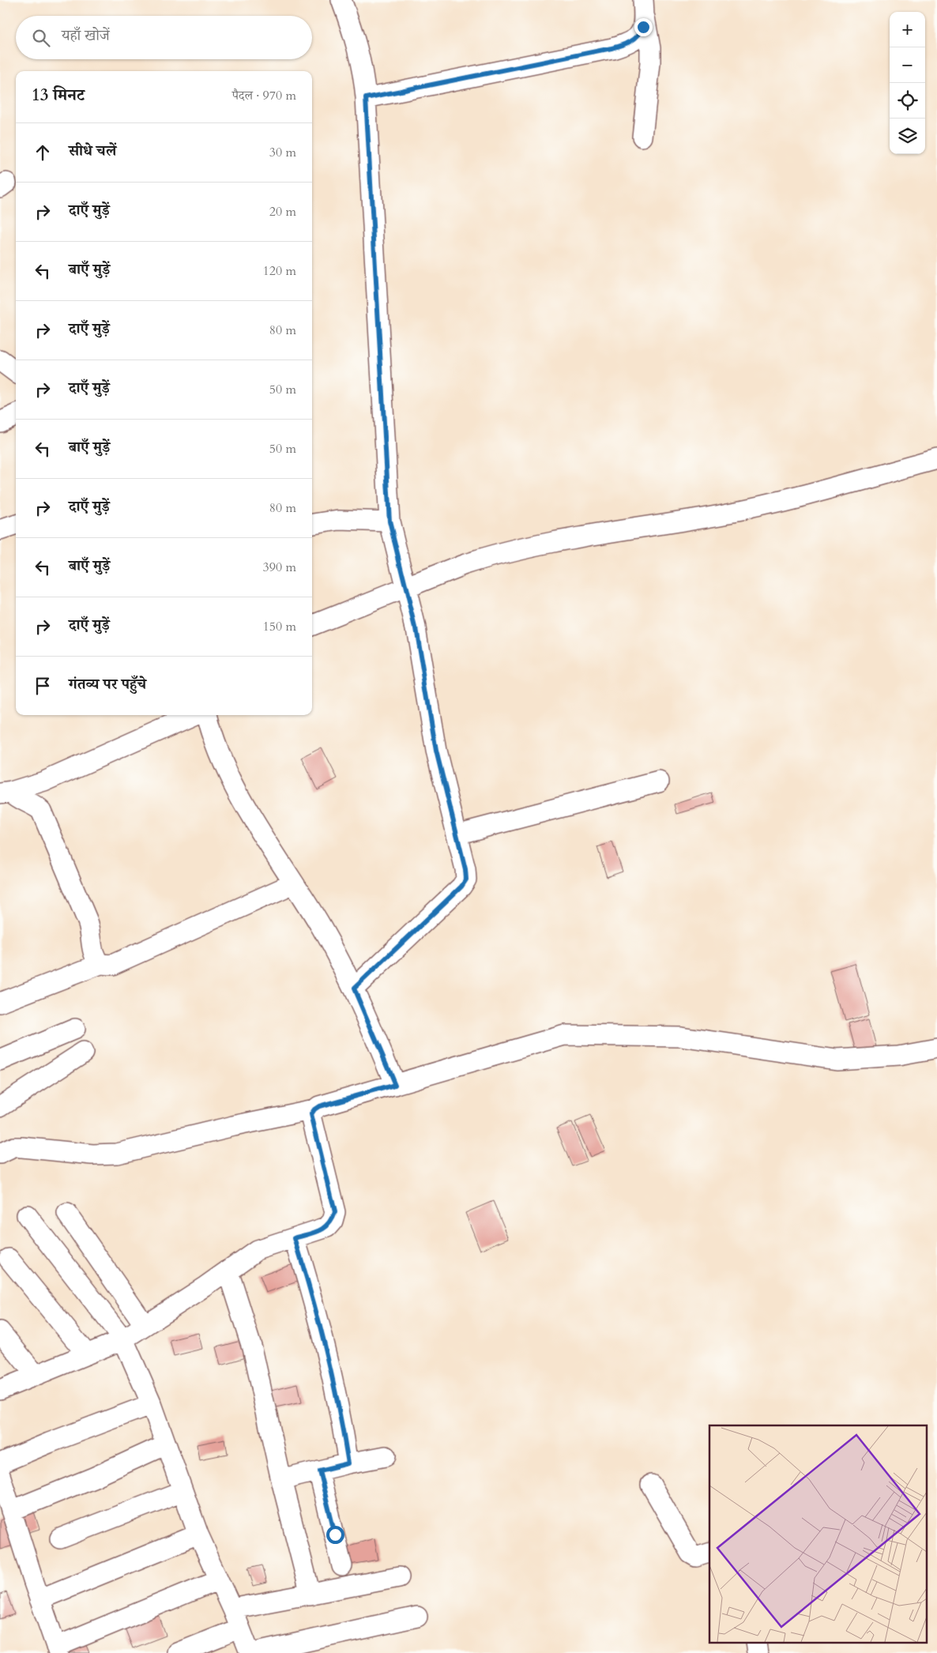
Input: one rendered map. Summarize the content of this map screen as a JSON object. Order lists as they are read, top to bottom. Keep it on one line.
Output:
{"page":{"map_buttons":["+","−"],"search":"यहाँ खोजें","heading":["13 मिनट","पैदल · 970 m"],"list":[["सीधे चलें","30 m"],["दाएँ मुड़ें","20 m"],["बाएँ मुड़ें","120 m"],["दाएँ मुड़ें","80 m"],["दाएँ मुड़ें","50 m"],["बाएँ मुड़ें","50 m"],["दाएँ मुड़ें","80 m"],["बाएँ मुड़ें","390 m"],["दाएँ मुड़ें","150 m"],"गंतव्य पर पहुँचे"]}}
